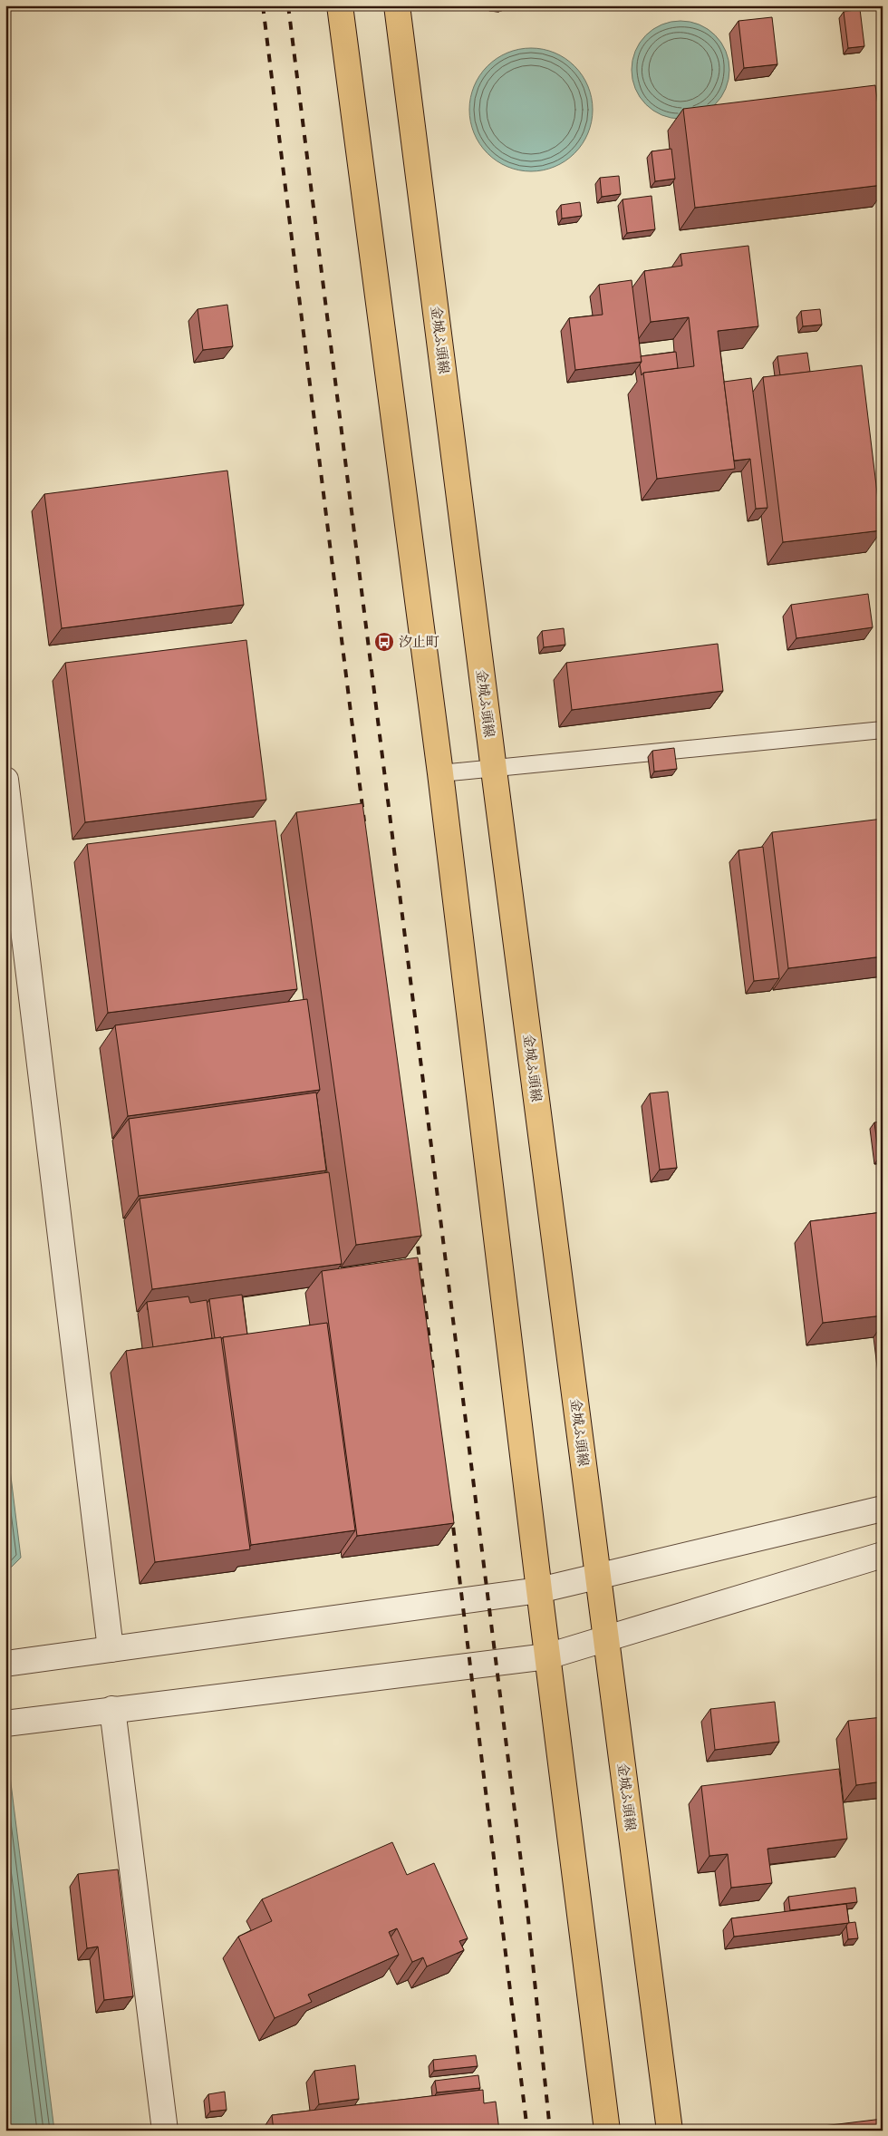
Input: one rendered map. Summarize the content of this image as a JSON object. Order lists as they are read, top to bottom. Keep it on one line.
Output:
{"streets":{"main road":["金城ふ頭線"]},"places":{"bus stop":["汐止町"]}}
